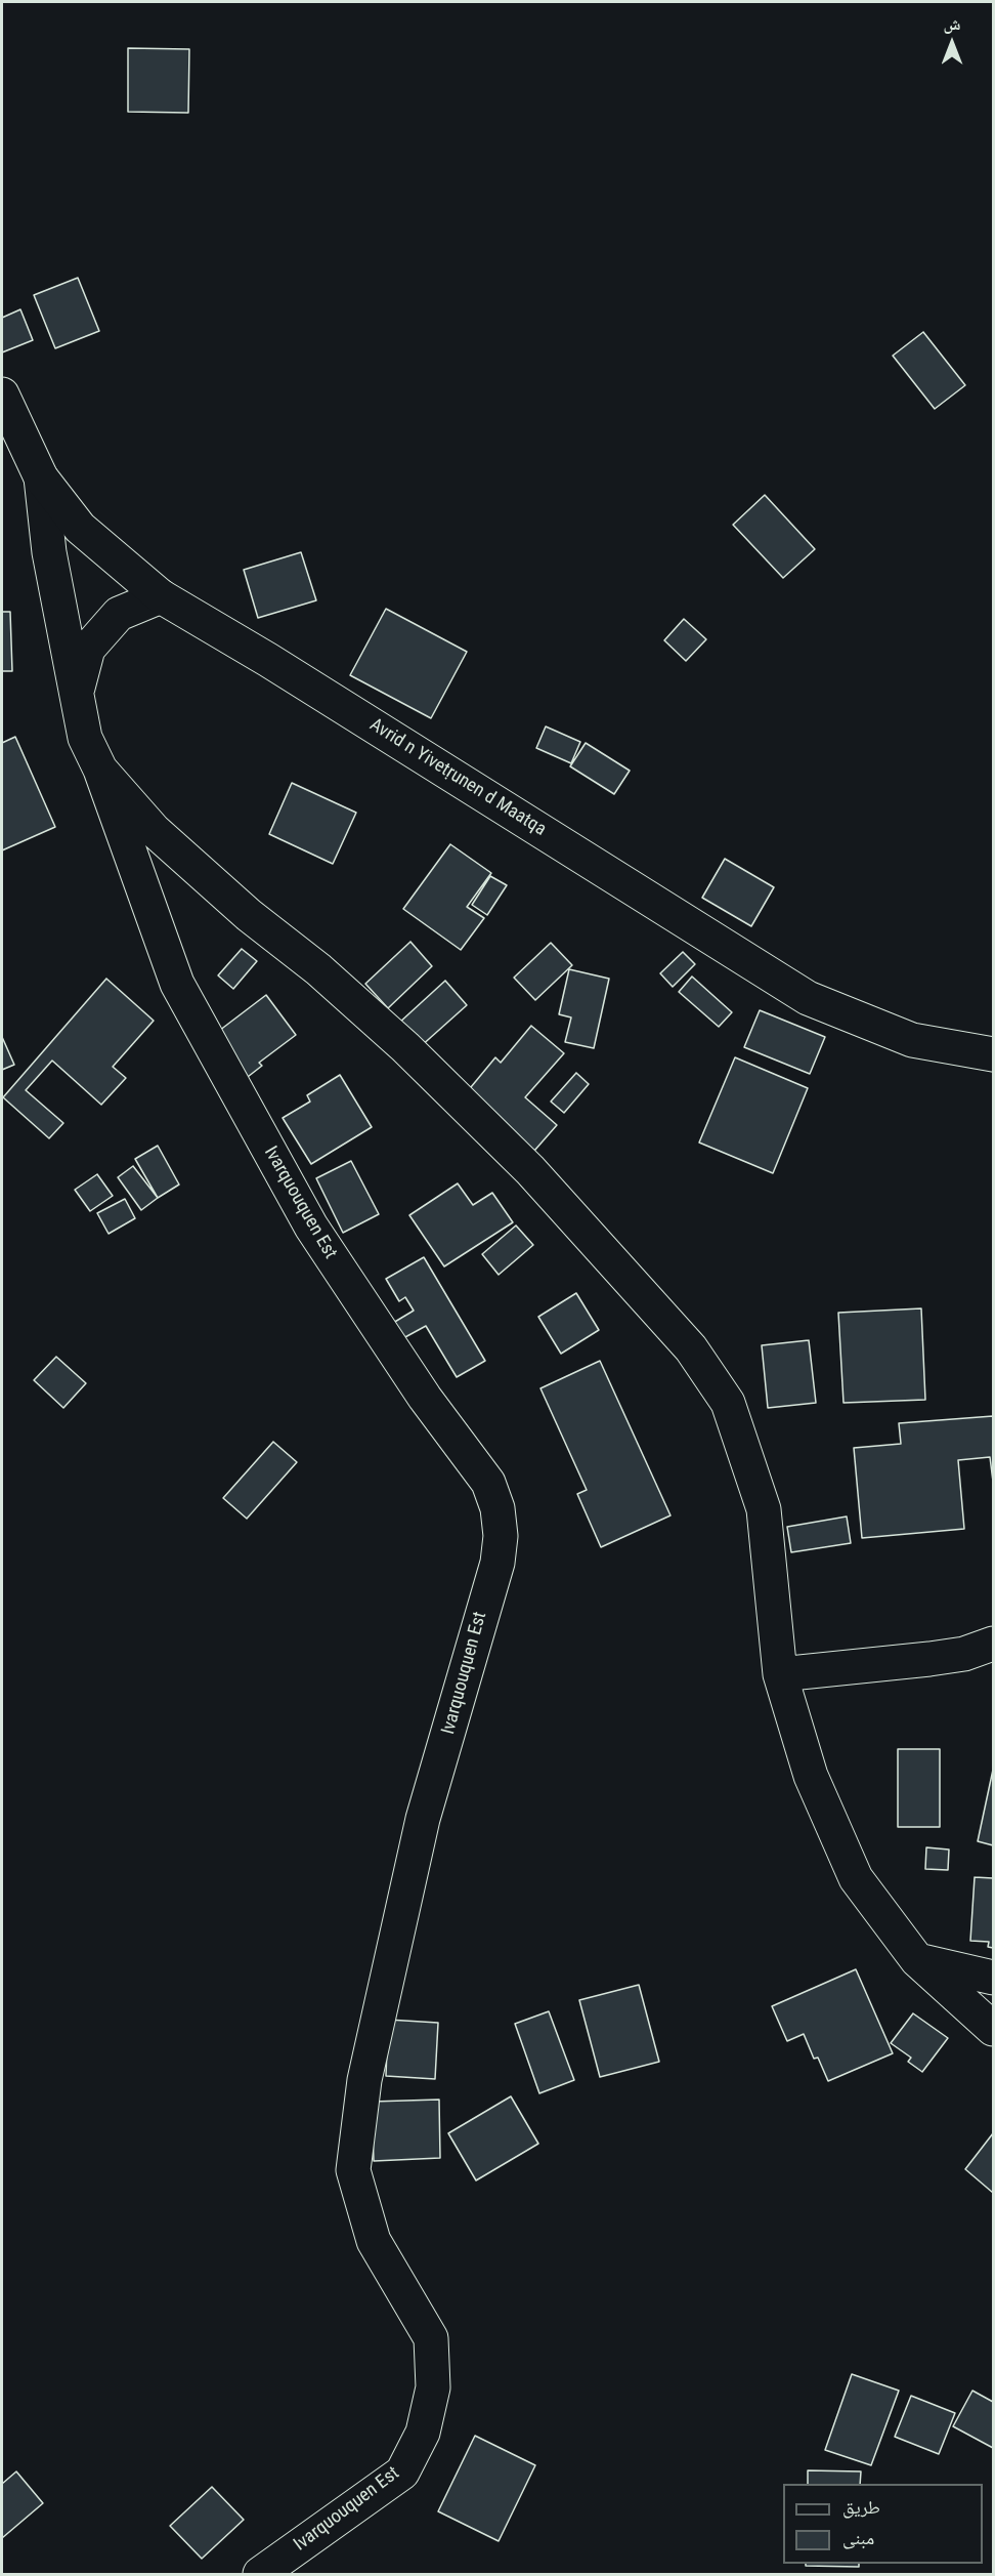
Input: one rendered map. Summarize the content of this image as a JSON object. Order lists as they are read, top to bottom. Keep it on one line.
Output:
{"streets":{"street":["Avrid n Yivetṛunen d Maatqa","Ivarquouquen Est"]},"legend":["طريق","مبنى"],"north":"top"}
